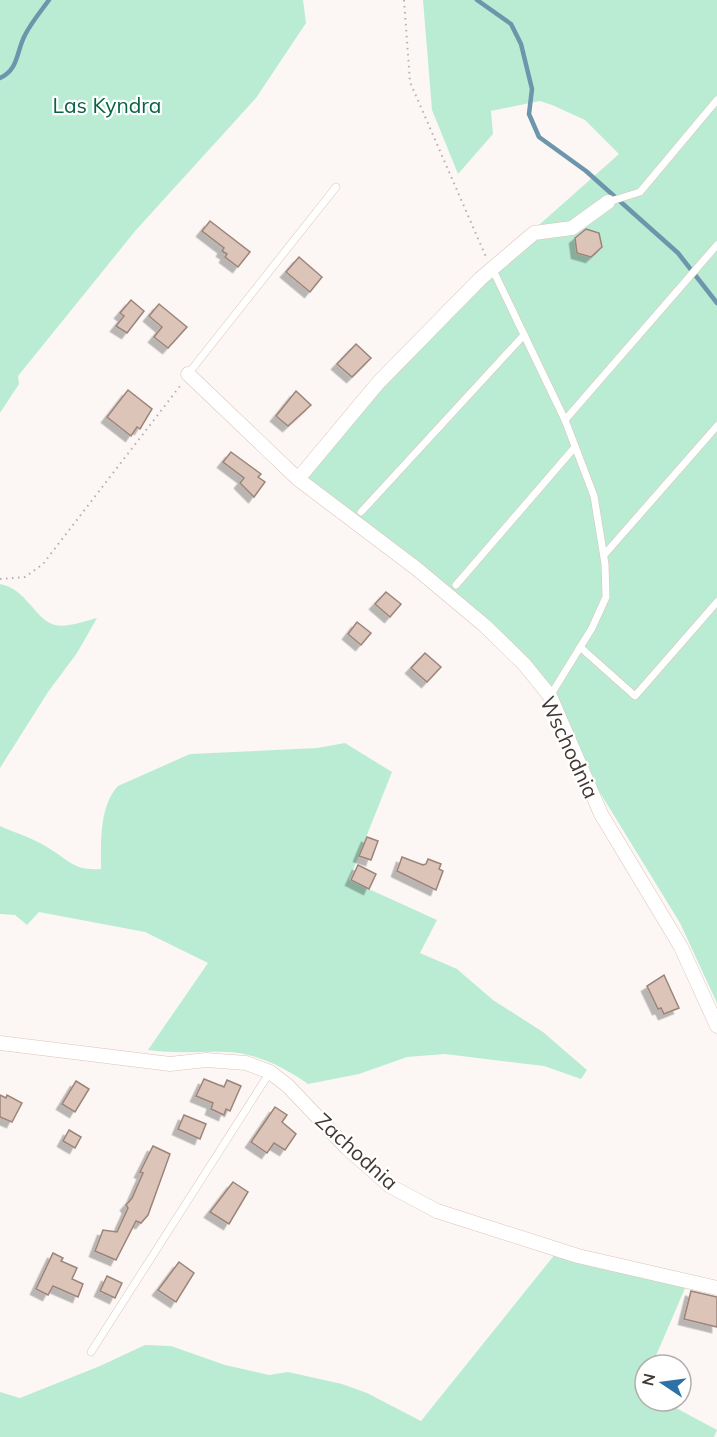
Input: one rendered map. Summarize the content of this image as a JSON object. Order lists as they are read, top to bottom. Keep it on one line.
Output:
{"streets":{"street":["Wschodnia","Zachodnia"]},"parks":["Las Kyndra"],"north":"left"}
